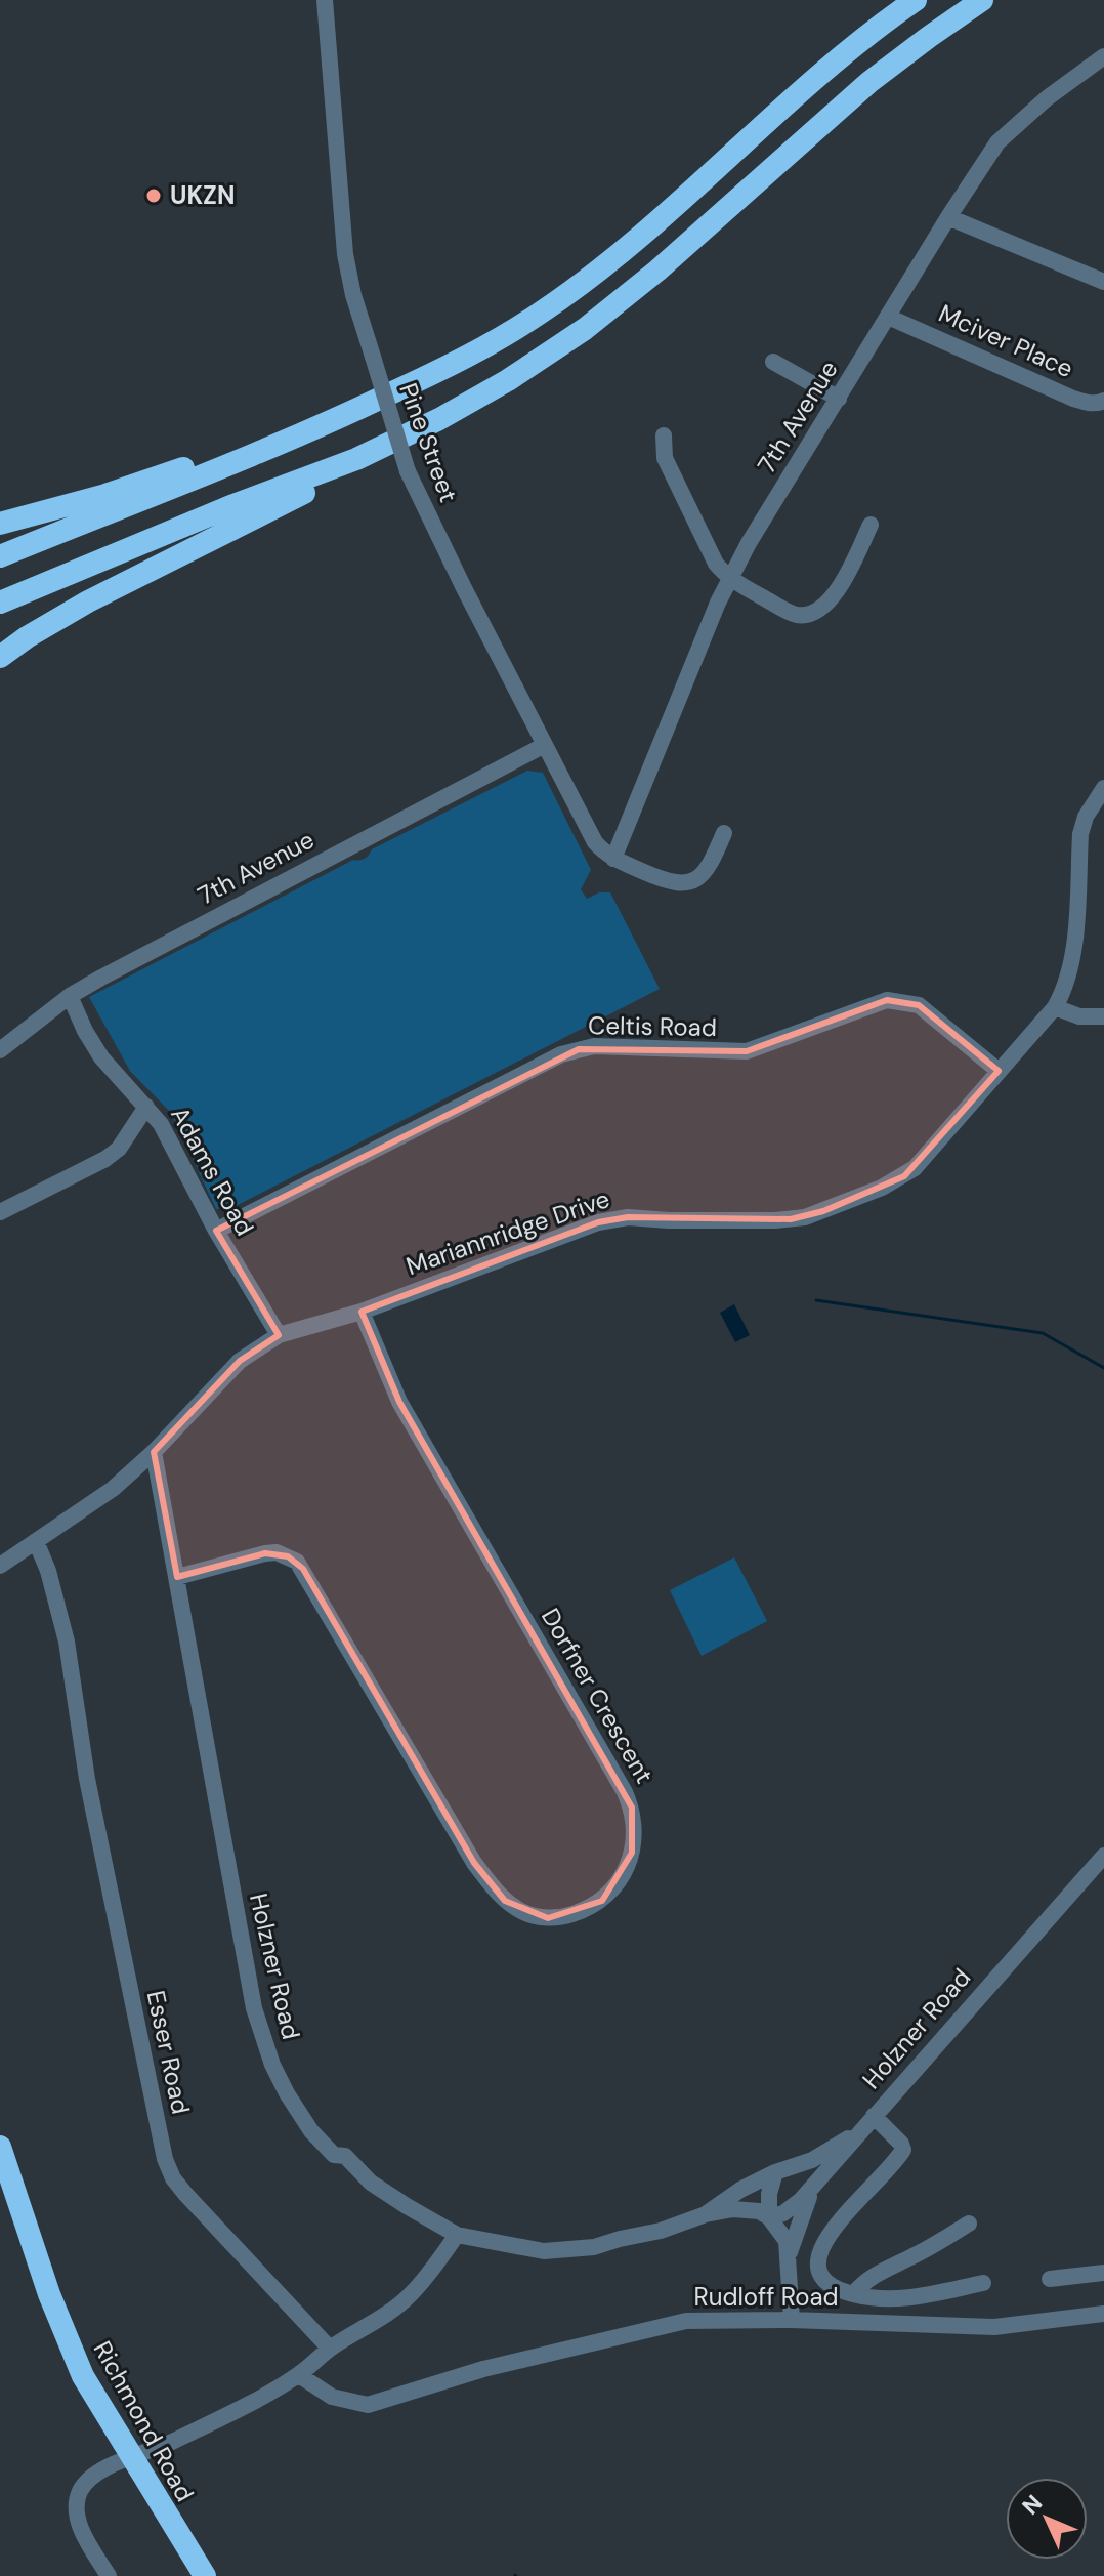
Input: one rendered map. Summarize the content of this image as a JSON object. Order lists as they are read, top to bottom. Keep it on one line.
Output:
{"streets":{"highway":["Richmond Road"],"street":["Mciver Place","7th Avenue","Pine Street","Celtis Road","Adams Road","Mariannridge Drive","Dorfner Crescent","Holzner Road","Esser Road","Rudloff Road"]},"crossings":[["Mciver Place","7th Avenue"],["7th Avenue","Pine Street"],["7th Avenue","Adams Road"],["Celtis Road","Adams Road"],["Celtis Road","Mariannridge Drive"],["Adams Road","Mariannridge Drive"],["Mariannridge Drive","Dorfner Crescent"],["Mariannridge Drive","Holzner Road"],["Mariannridge Drive","Esser Road"],["Dorfner Crescent","Holzner Road"]],"places":["UKZN"],"north":"top left"}
